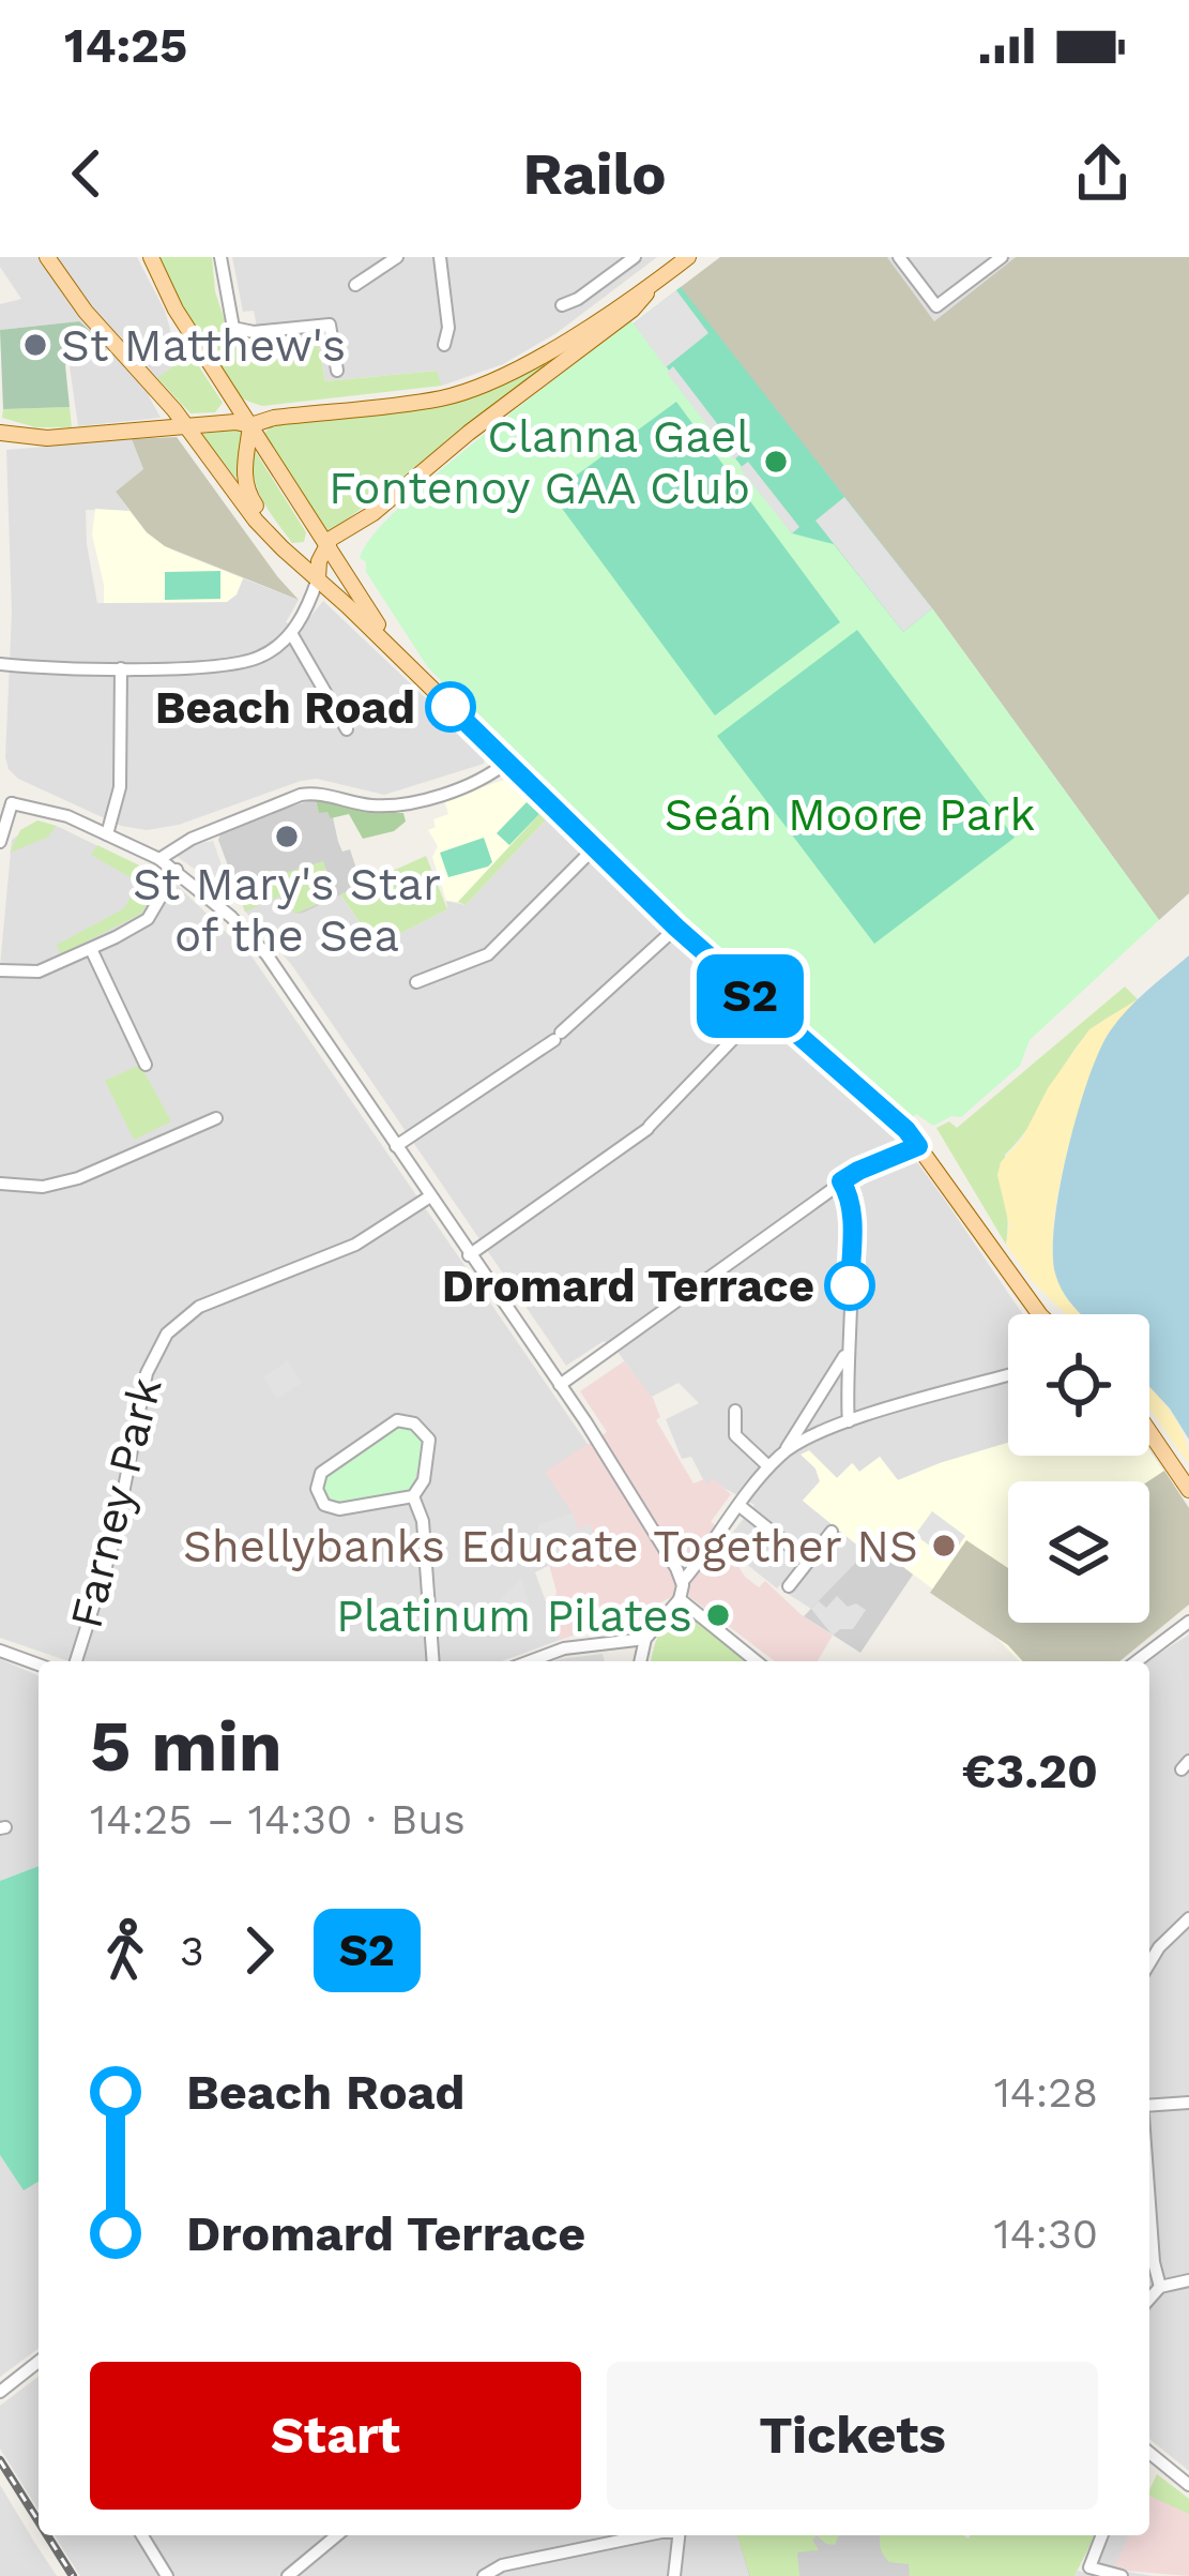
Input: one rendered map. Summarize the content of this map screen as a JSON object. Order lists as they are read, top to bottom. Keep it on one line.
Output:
{"streets":{"street":["Farney Park"]},"parks":["Seán Moore Park"],"places":["St Matthew's","Clanna Gael Fontenoy GAA Club","Beach Road","St Mary's Star of the Sea","Dromard Terrace","Shellybanks Educate Together NS","Platinum Pilates"],"lines":["bus line S2"],"page":{"status":"14:25","header":"Railo","on_map":"S2","heading":["5 min","14:25 – 14:30 · Bus","€3.20"],"legs":["3","S2"],"list":[{"name":"Beach Road","value":"14:28"},{"name":"Dromard Terrace","value":"14:30"}],"buttons":["Start","Tickets"]}}
